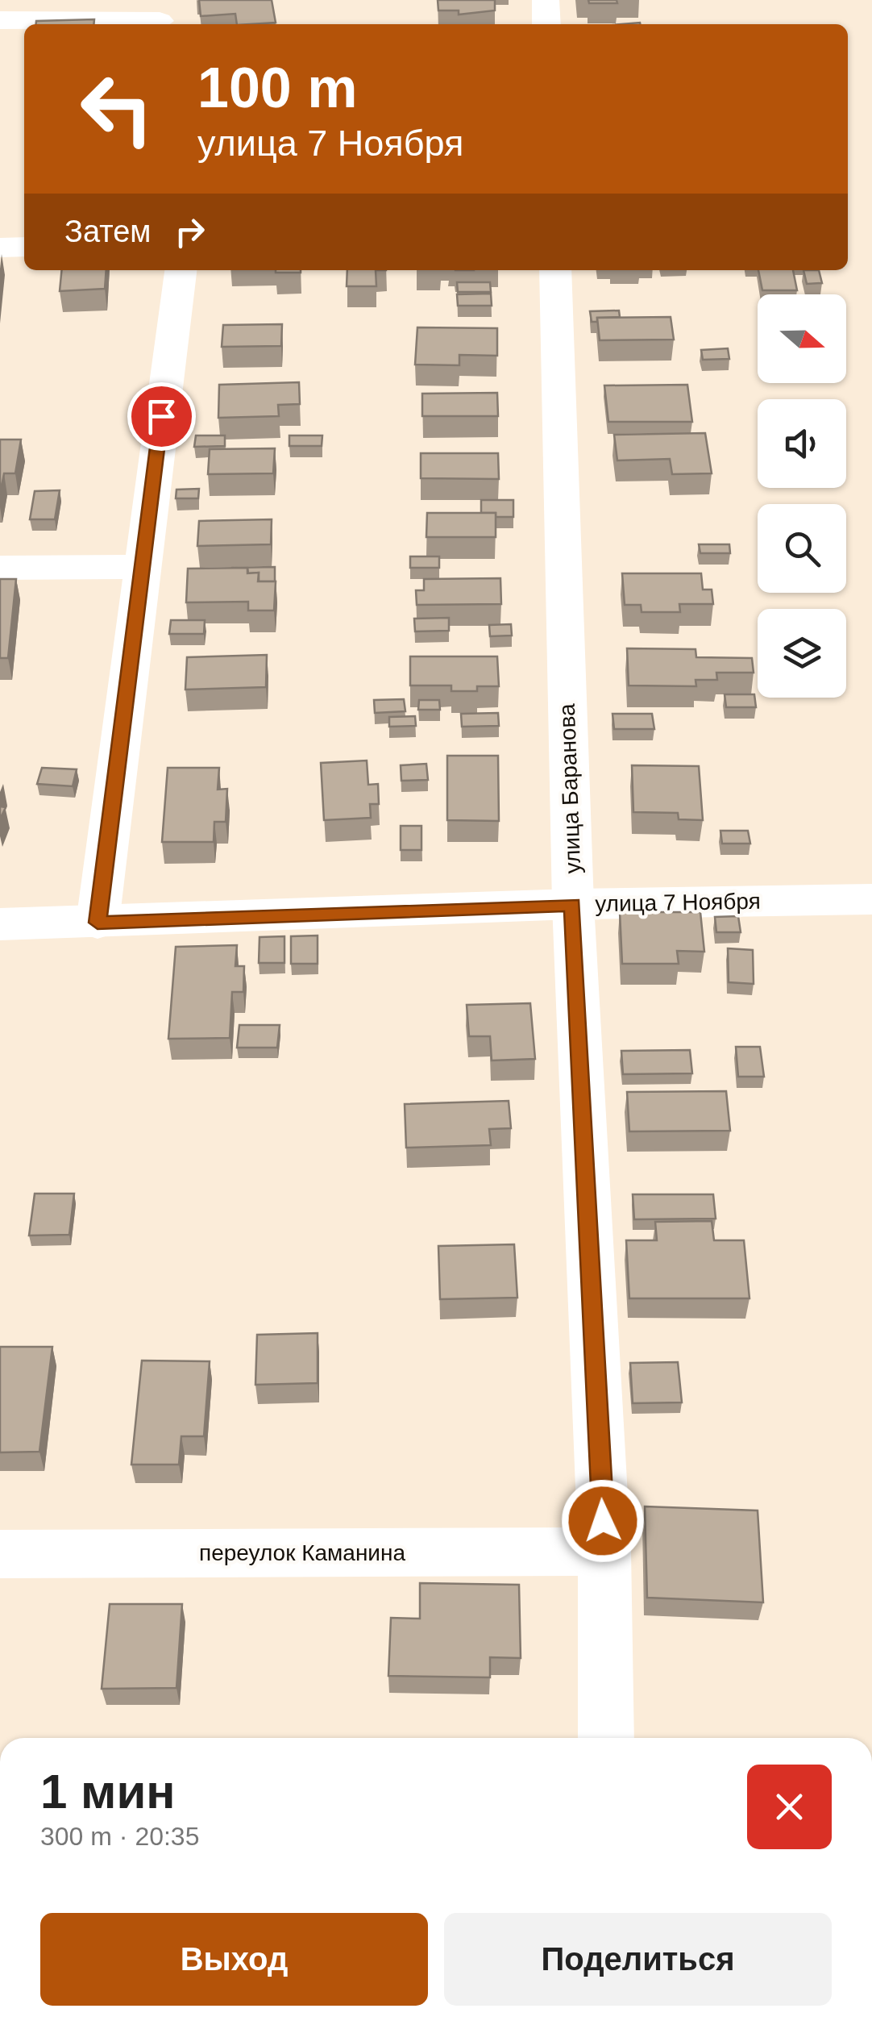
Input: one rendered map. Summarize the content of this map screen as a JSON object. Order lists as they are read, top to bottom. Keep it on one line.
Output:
{"streets":{"street":["улица Баранова","улица 7 Ноября","переулок Каманина"]},"crossings":[["улица Баранова","улица 7 Ноября"],["улица Баранова","переулок Каманина"]],"north":"right","page":{"turn":["100 m","улица 7 Ноября"],"then":"Затем","heading":["1 мин","300 m · 20:35"],"buttons":["Выход","Поделиться"]}}
